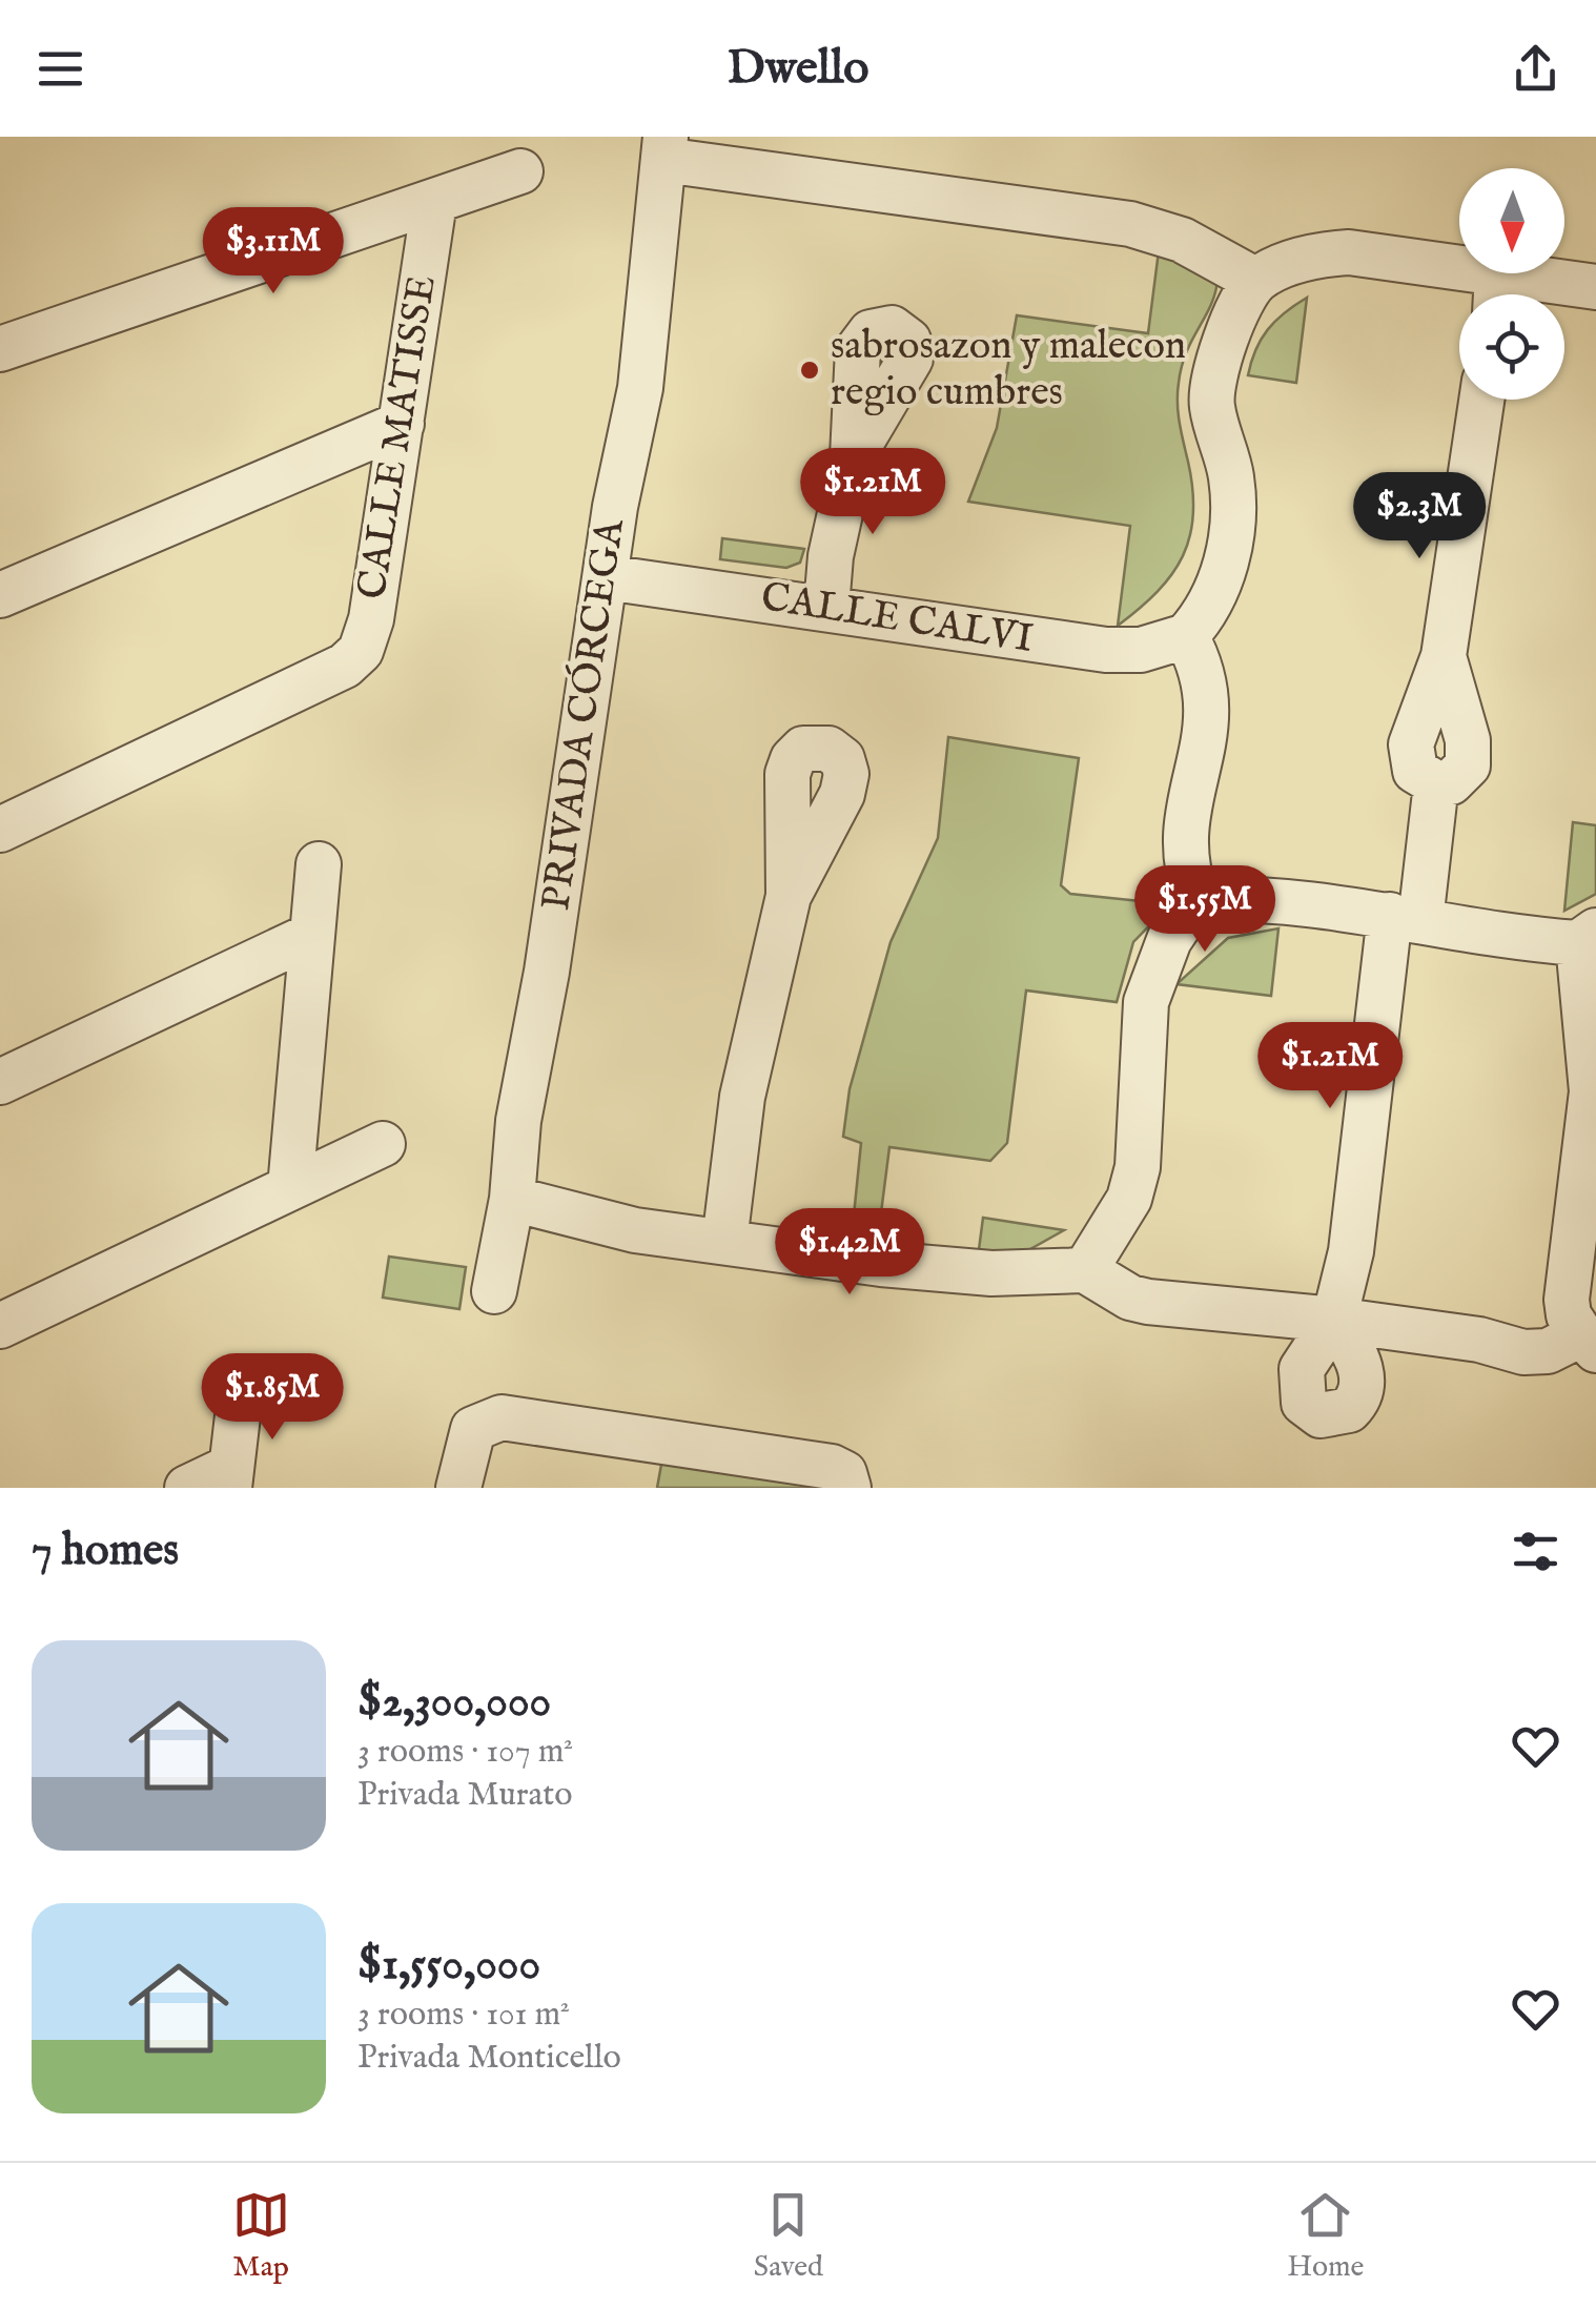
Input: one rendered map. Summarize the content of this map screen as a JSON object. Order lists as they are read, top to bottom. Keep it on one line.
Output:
{"streets":{"street":["CALLE MATISSE","CALLE CALVI","PRIVADA CÓRCEGA"]},"crossings":[["CALLE CALVI","PRIVADA CÓRCEGA"]],"places":["sabrosazon y malecon regio cumbres"],"north":"bottom","page":{"header":"Dwello","price":["$3.11M","$1.21M","$2.3M","$1.55M","$1.21M","$1.42M","$1.85M"],"heading":"7 homes","list":[{"name":"$2,300,000","note":"3 rooms · 107 m² · Privada Murato"},{"name":"$1,550,000","note":"3 rooms · 101 m² · Privada Monticello"}],"tabs":["Map","Saved","Home"]}}
